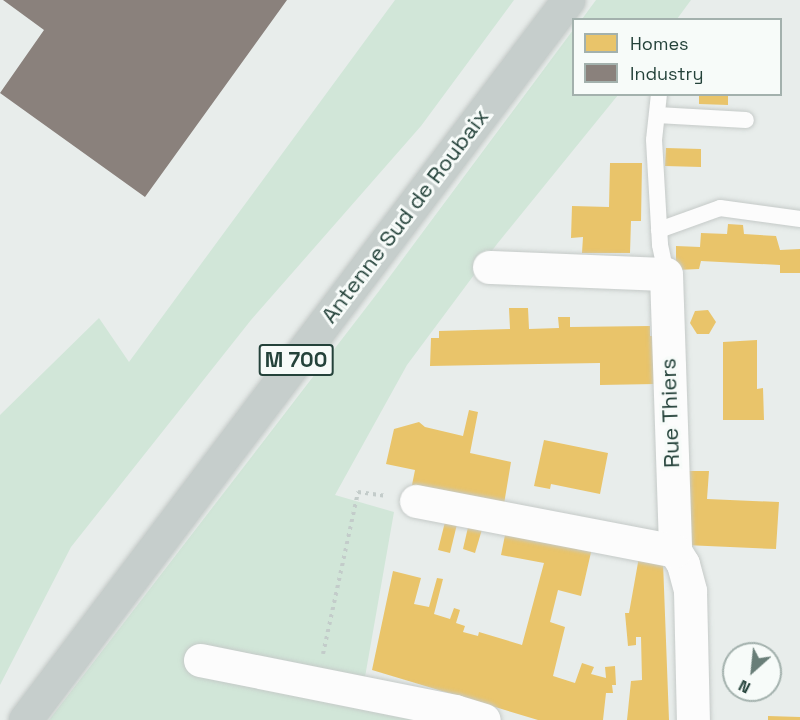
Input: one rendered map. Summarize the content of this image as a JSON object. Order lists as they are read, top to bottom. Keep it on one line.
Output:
{"streets":{"highway":["Antenne Sud de Roubaix","M 700"],"street":["Rue Thiers"]},"legend":["Homes","Industry"],"north":"bottom left"}
